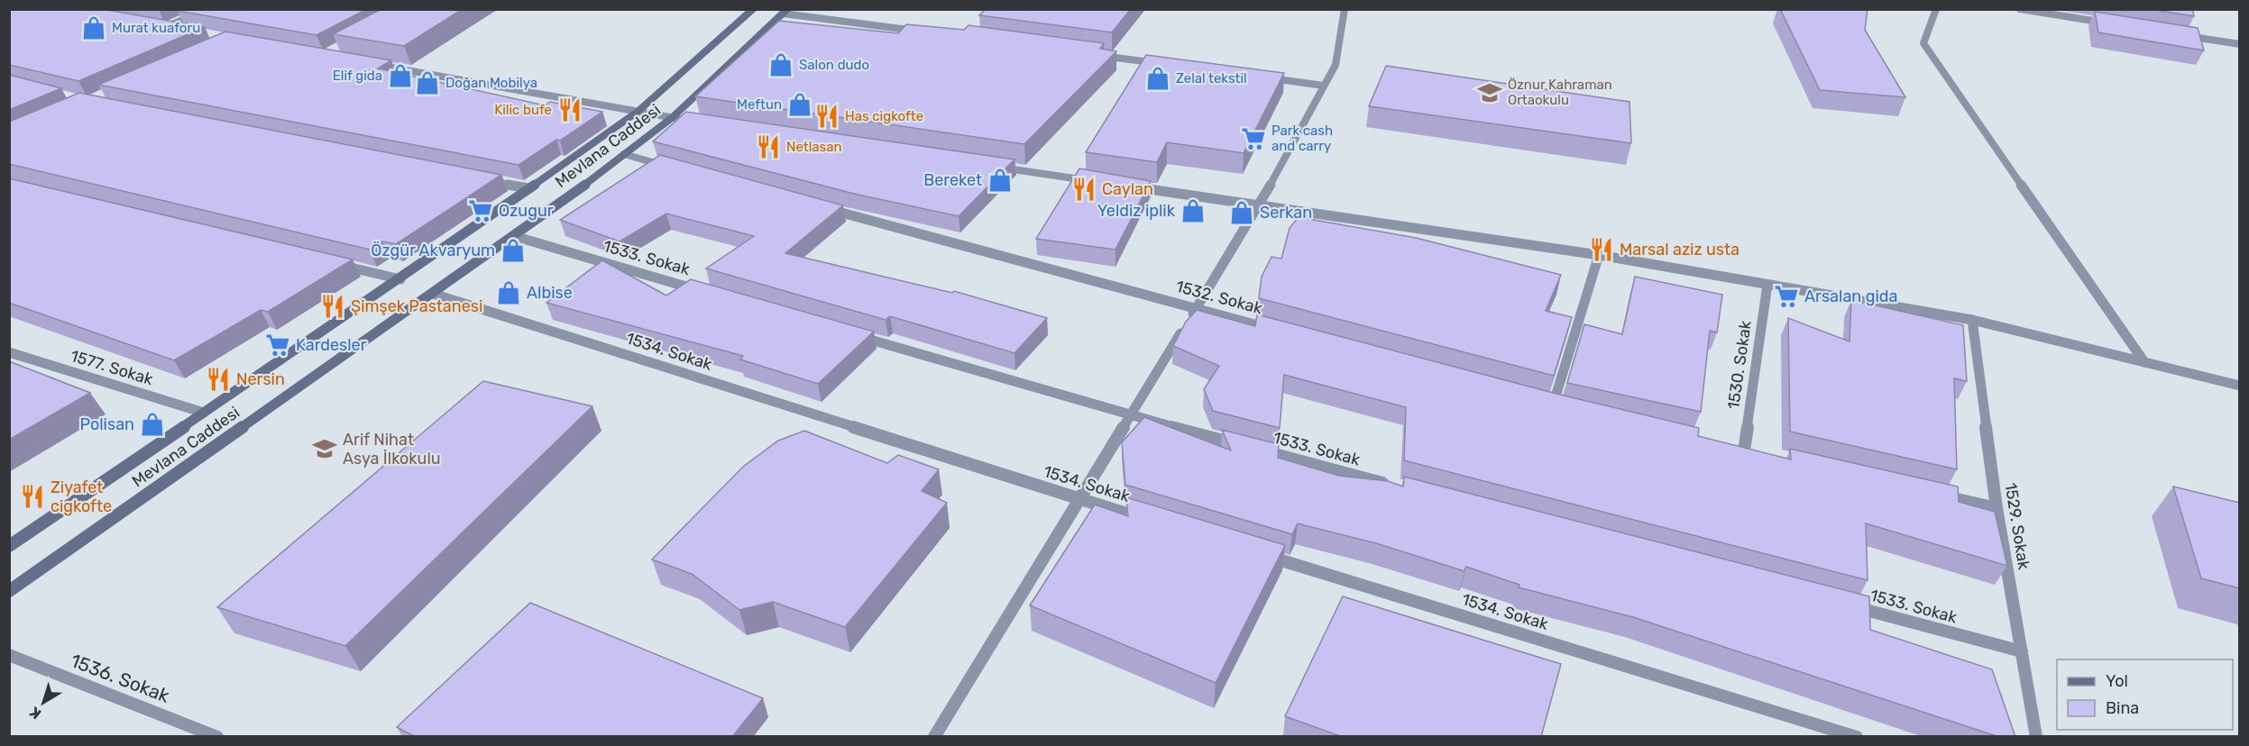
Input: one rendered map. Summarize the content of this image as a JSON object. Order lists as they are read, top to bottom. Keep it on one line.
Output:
{"streets":{"main road":["Mevlana Caddesi"],"street":["1533. Sokak","1532. Sokak","1534. Sokak","1530. Sokak","1577. Sokak","1529. Sokak","1536. Sokak"]},"crossings":[["Mevlana Caddesi","1533. Sokak"],["Mevlana Caddesi","1534. Sokak"],["Mevlana Caddesi","1577. Sokak"],["1533. Sokak","1529. Sokak"]],"places":{"shop":["Murat kuaforu","Salon dudo","Elif gida","Zelal tekstil","Doğan Mobilya","Meftun","Bereket","Yeldiz iplik","Serkan","Özgür Akvaryum","Albise","Polisan"],"school or university":["Öznur Kahraman Ortaokulu","Arif Nihat Asya İlkokulu"],"restaurant":["Kilic bufe","Has cigkofte","Netlasan","Caylan","Marsal aziz usta","Şimşek Pastanesi","Nersin","Ziyafet cigkofte"],"supermarket":["Park cash and carry","Ozugur","Arsalan gida","Kardesler"]},"legend":["Yol","Bina"],"north":"bottom left"}
